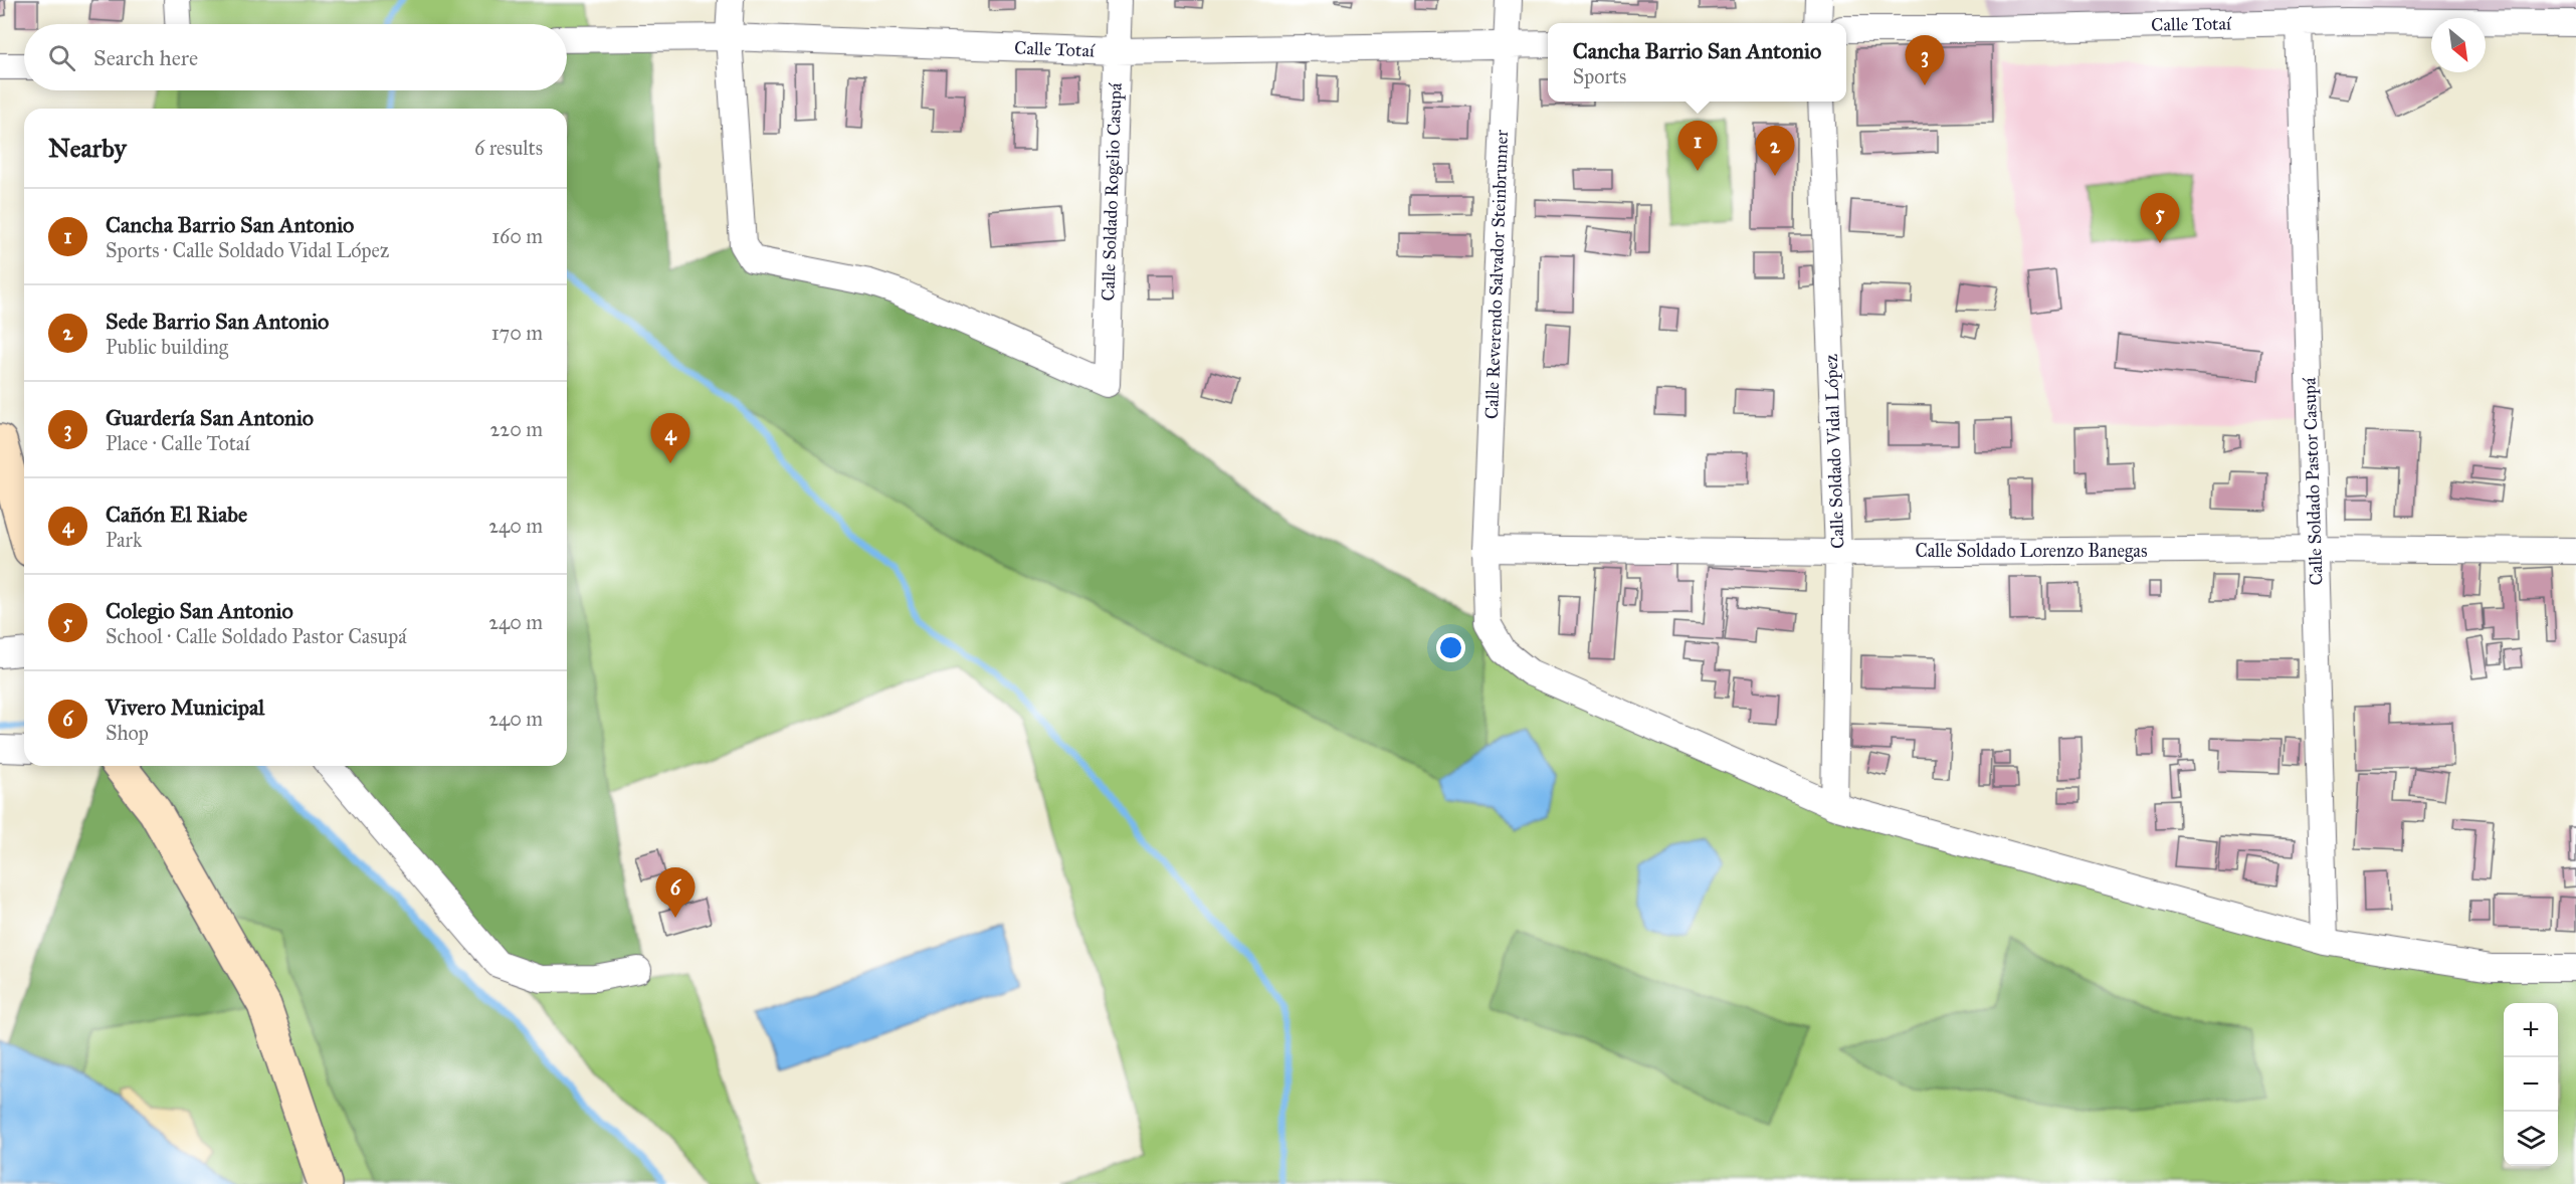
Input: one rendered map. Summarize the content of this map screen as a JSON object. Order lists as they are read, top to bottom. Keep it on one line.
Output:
{"streets":{"street":["Calle Totaí","Calle Soldado Rogelio Casupá","Calle Reverendo Salvador Steinbrunner","Calle Soldado Vidal López","Calle Soldado Pastor Casupá","Calle Soldado Lorenzo Banegas"]},"crossings":[["Calle Totaí","Calle Soldado Rogelio Casupá"],["Calle Totaí","Calle Reverendo Salvador Steinbrunner"],["Calle Totaí","Calle Soldado Pastor Casupá"],["Calle Reverendo Salvador Steinbrunner","Calle Soldado Vidal López"],["Calle Reverendo Salvador Steinbrunner","Calle Soldado Pastor Casupá"],["Calle Reverendo Salvador Steinbrunner","Calle Soldado Lorenzo Banegas"],["Calle Soldado Vidal López","Calle Soldado Lorenzo Banegas"],["Calle Soldado Pastor Casupá","Calle Soldado Lorenzo Banegas"]],"north":"bottom right","page":{"popup":["Cancha Barrio San Antonio","Sports"],"search":"Search here","pins":["3","1","2","5","4","6"],"heading":["Nearby","6 results"],"list":[{"mark":"1","name":"Cancha Barrio San Antonio","note":"Sports · Calle Soldado Vidal López","value":"160 m"},{"mark":"2","name":"Sede Barrio San Antonio","note":"Public building","value":"170 m"},{"mark":"3","name":"Guardería San Antonio","note":"Place · Calle Totaí","value":"220 m"},{"mark":"4","name":"Cañón El Riabe","note":"Park","value":"240 m"},{"mark":"5","name":"Colegio San Antonio","note":"School · Calle Soldado Pastor Casupá","value":"240 m"},{"mark":"6","name":"Vivero Municipal","note":"Shop","value":"240 m"}],"map_buttons":["+","−"]}}
